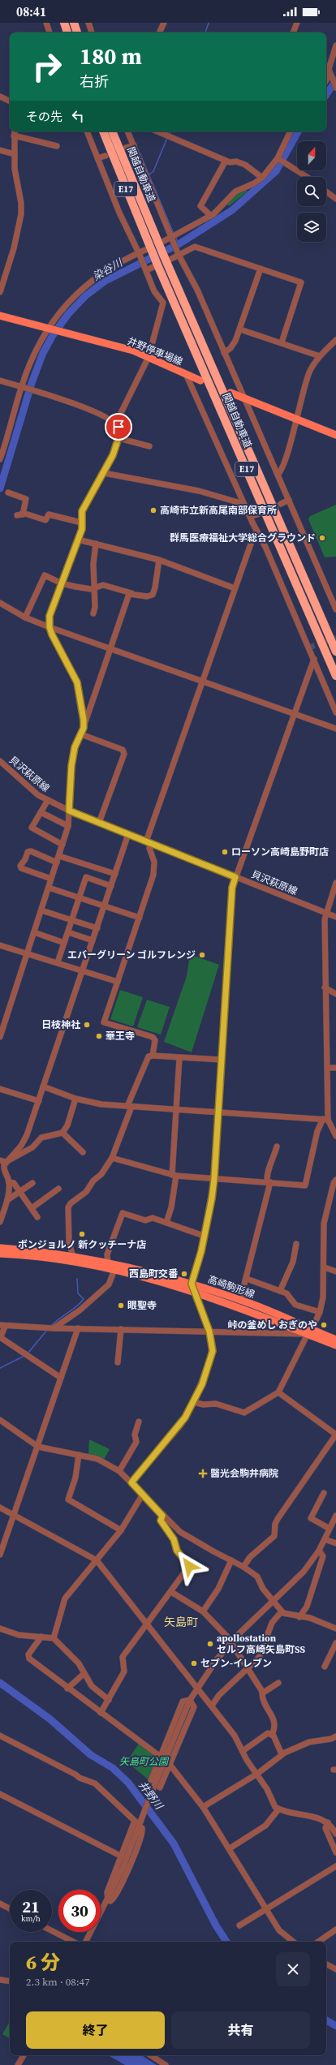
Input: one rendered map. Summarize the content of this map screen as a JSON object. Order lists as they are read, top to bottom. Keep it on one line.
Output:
{"streets":{"highway":["関越自動車道","E17"],"main road":["井野停車場線","高崎駒形線"],"street":["貝沢萩原線"]},"crossings":[["関越自動車道","E17"]],"districts":["矢島町"],"water":["染谷川","井野川"],"parks":["矢島町公園"],"places":{"other":["高崎市立新高尾南部保育所","群馬医療福祉大学総合グラウンド","ローソン高崎島野町店","エバーグリーン ゴルフレンジ","日枝神社","華王寺","ボンジョルノ 新クッチーナ店","西島町交番","眼聖寺","峠の釜めし おぎのや","apollostation セルフ高崎矢島町SS","セブン-イレブン"],"health":["醫光会駒井病院"]},"north":"top","page":{"status":"08:41","turn":["180 m","右折"],"then":"その先","speed":"21 km/h","limit":"30","heading":["6 分","2.3 km · 08:47"],"buttons":["終了","共有"]}}
